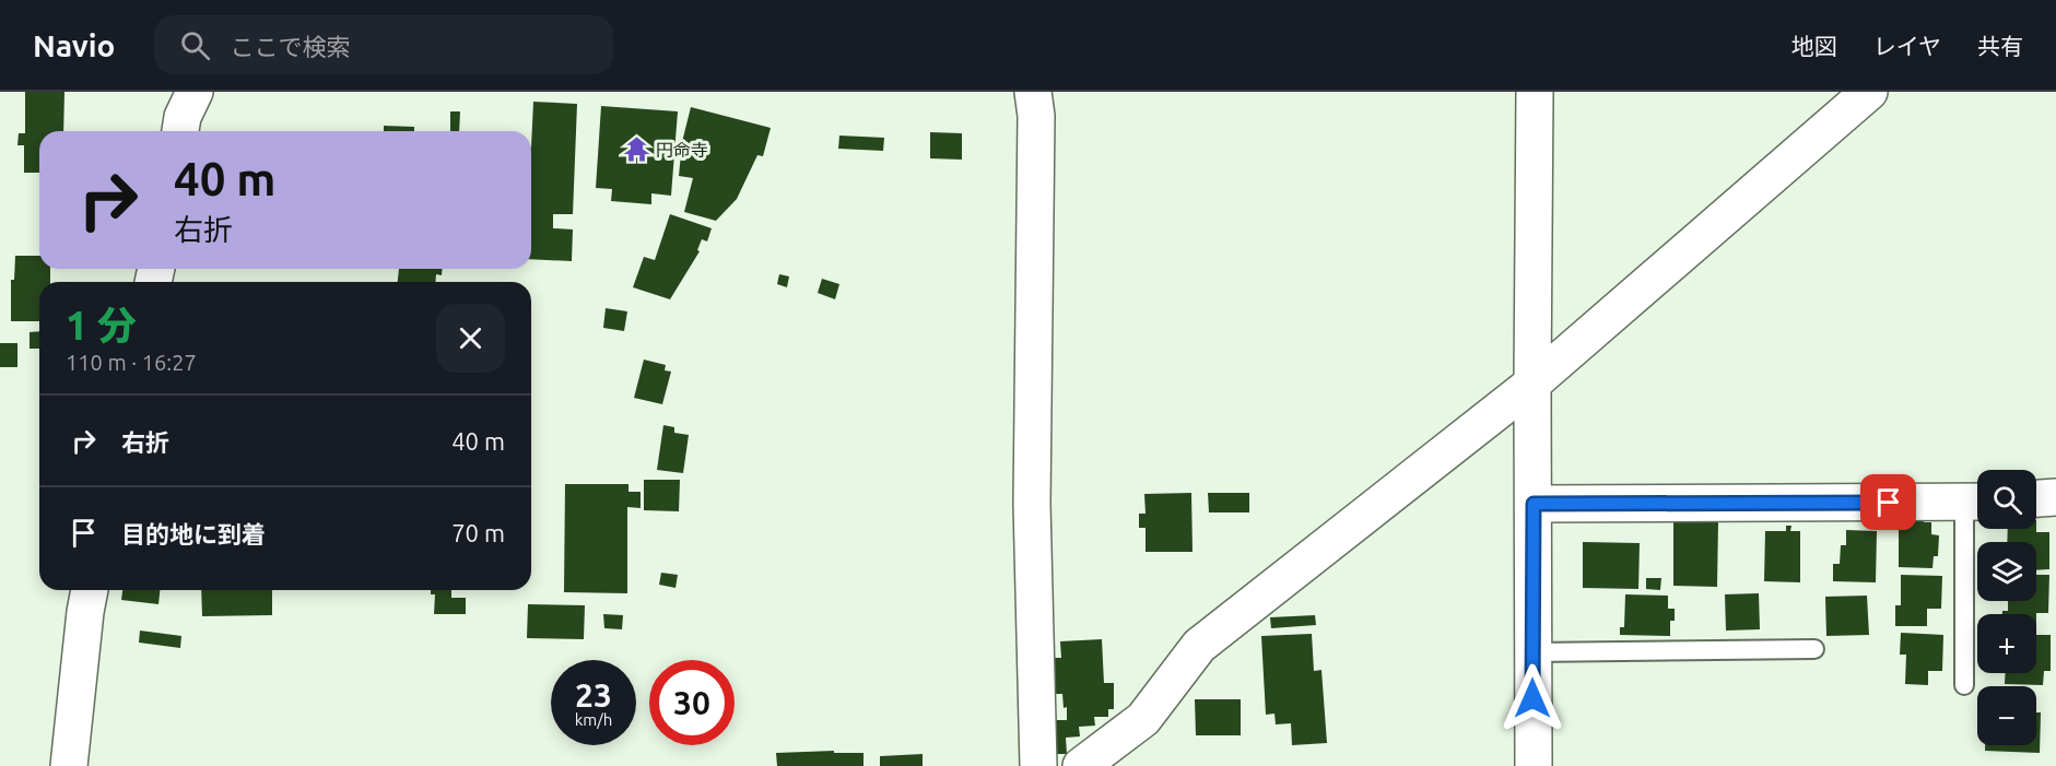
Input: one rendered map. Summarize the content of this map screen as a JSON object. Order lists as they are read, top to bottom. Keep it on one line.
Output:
{"places":{"temple":["円命寺"]},"page":{"header":"Navio","search":"ここで検索","nav":["地図","レイヤ","共有"],"turn":["40 m","右折"],"heading":["1 分","110 m · 16:27"],"list":[{"name":"右折","value":"40 m"},{"name":"目的地に到着","value":"70 m"}],"map_buttons":["+","−"],"speed":"23 km/h","limit":"30"}}
